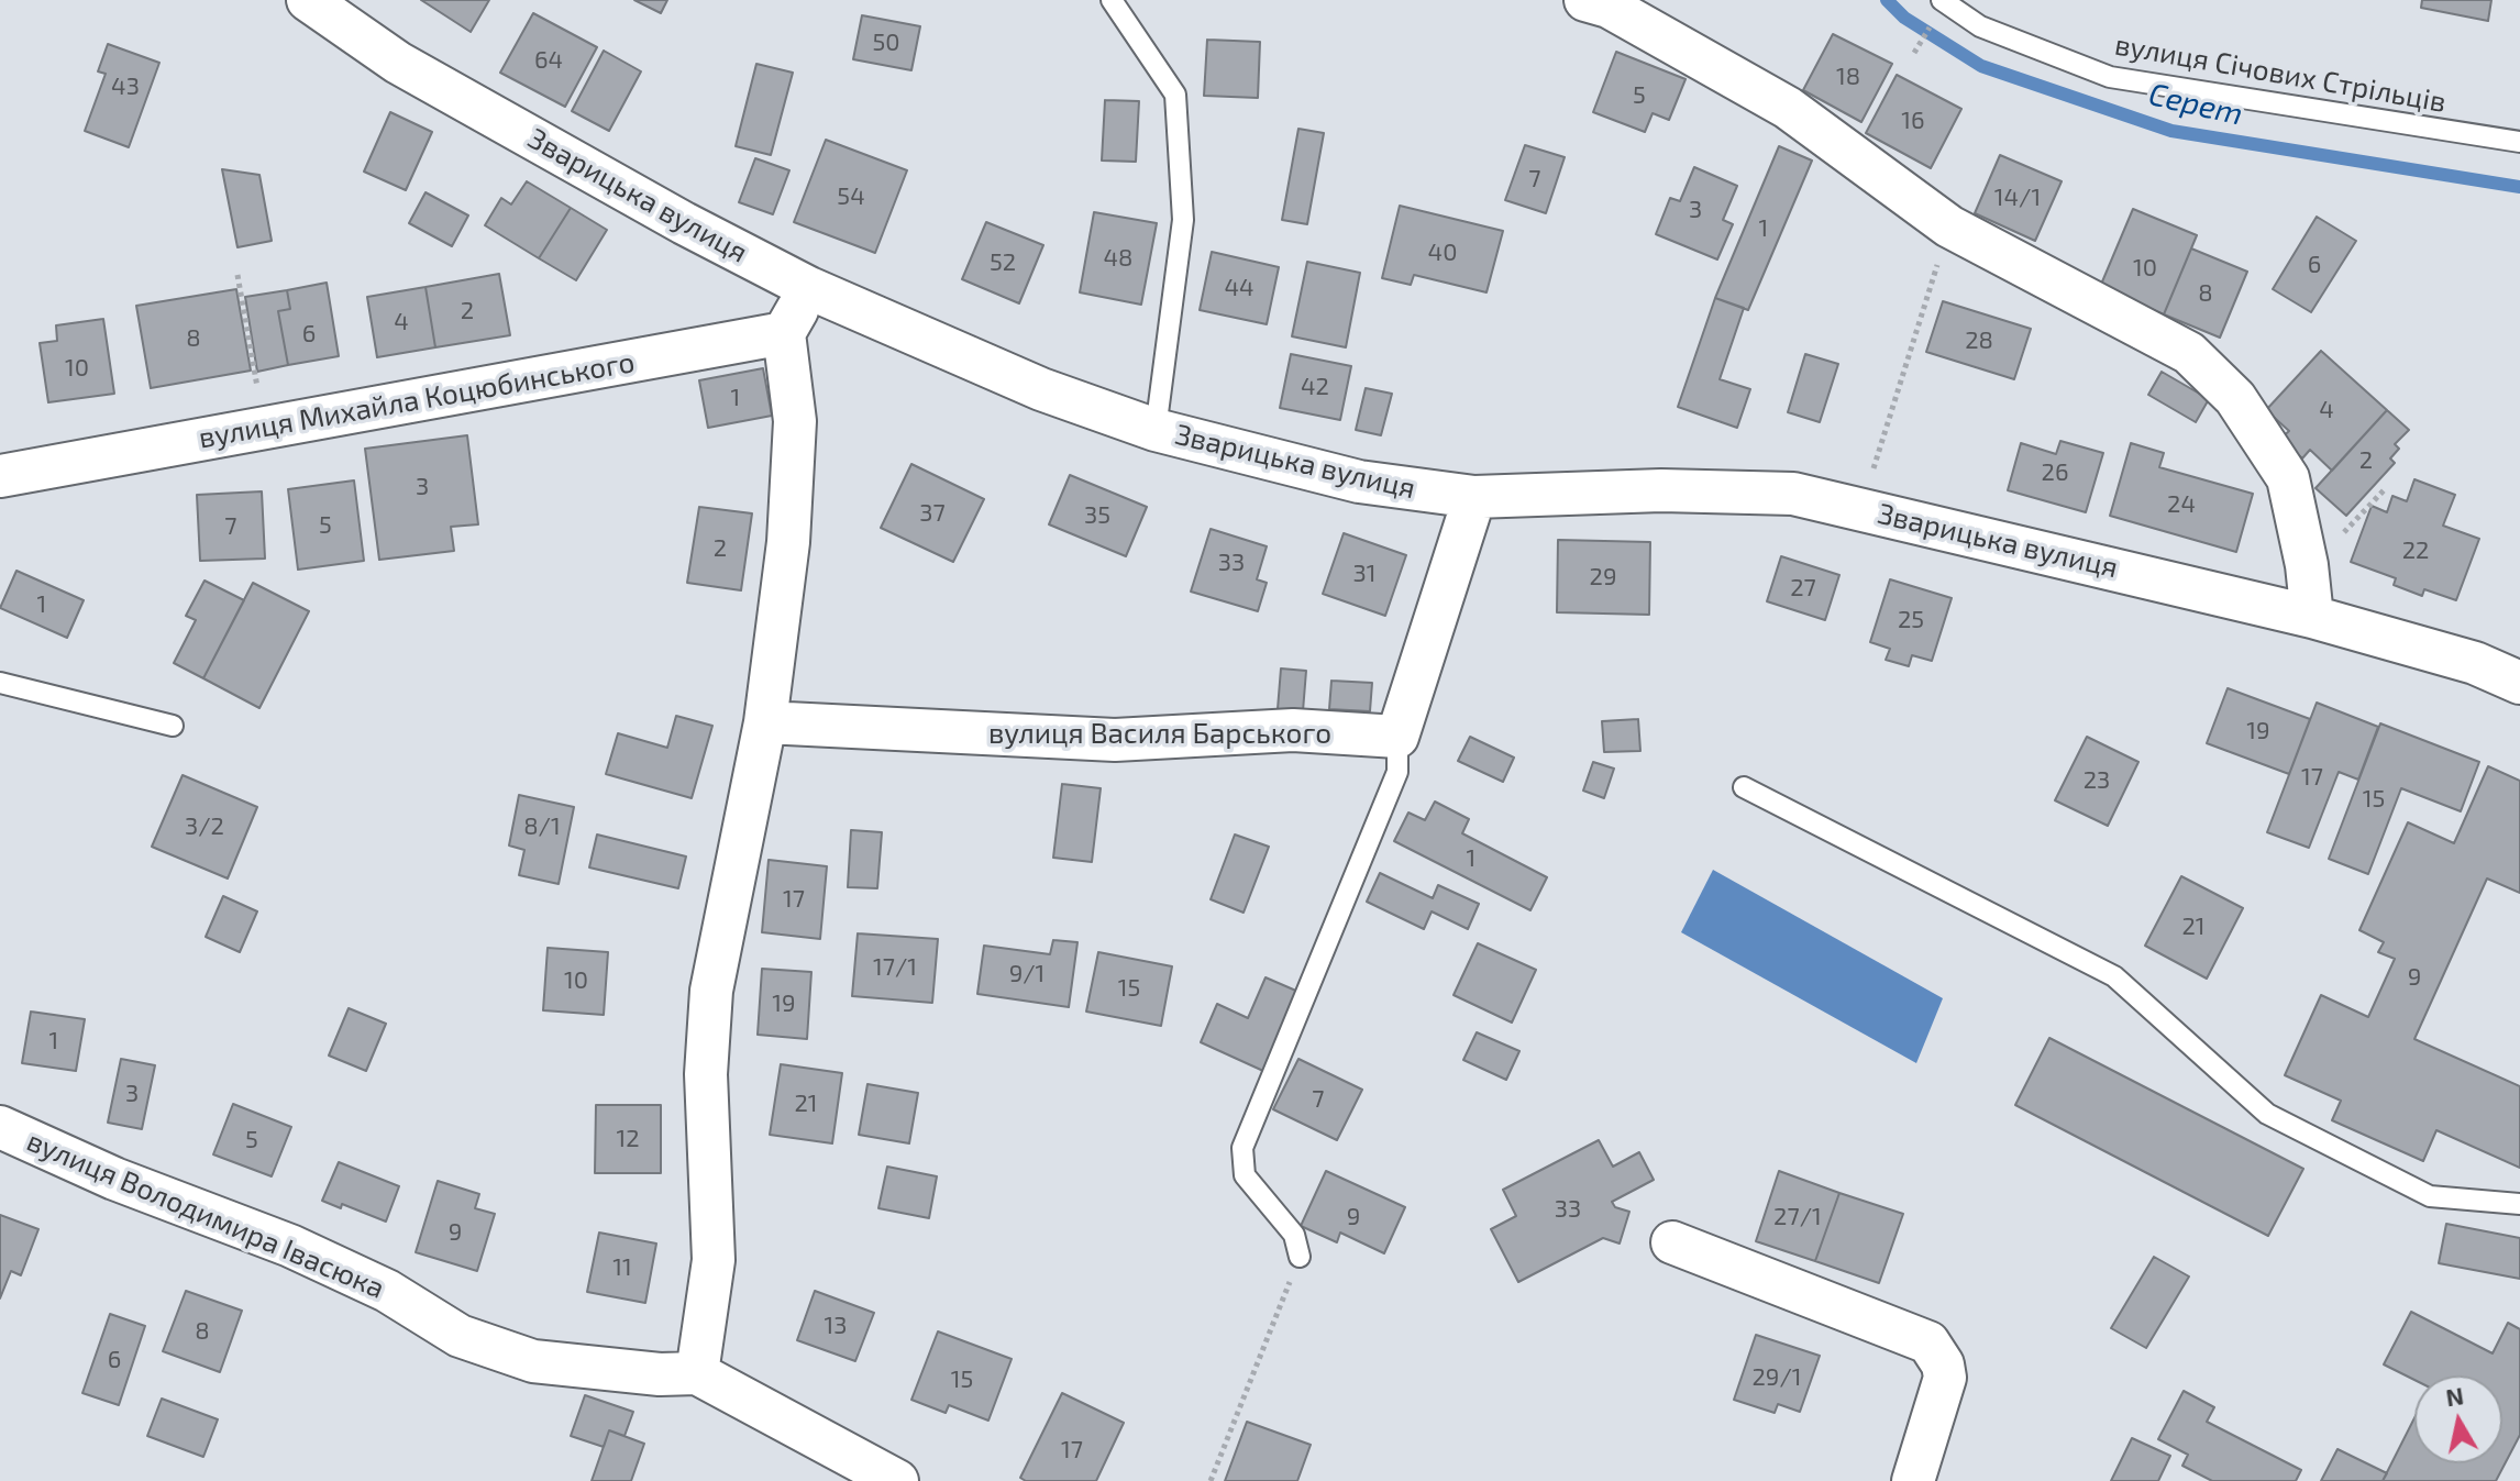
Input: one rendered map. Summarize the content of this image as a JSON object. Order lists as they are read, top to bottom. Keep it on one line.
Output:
{"streets":{"street":["Зварицька вулиця","вулиця Михайла Коцюбинського","вулиця Василя Барського","вулиця Володимира Івасюка"],"lane":["вулиця Січових Стрільців"]},"water":["Серет"],"house_numbers":["50","64","18","43","5","16","7","54","14/1","3","1","40","48","52","6","10","44","8","2","4","6","8","28","10","42","1","4","2","26","3","24","37","35","5","7","2","22","33","31","29","27","1","25","19","17","23","15","3/2","8/1","1","17","21","17/1","9/1","9","10","15","19","1","3","7","21","12","5","33","9","27/1","9","11","13","8","6","29/1","15","17"],"north":"top"}
